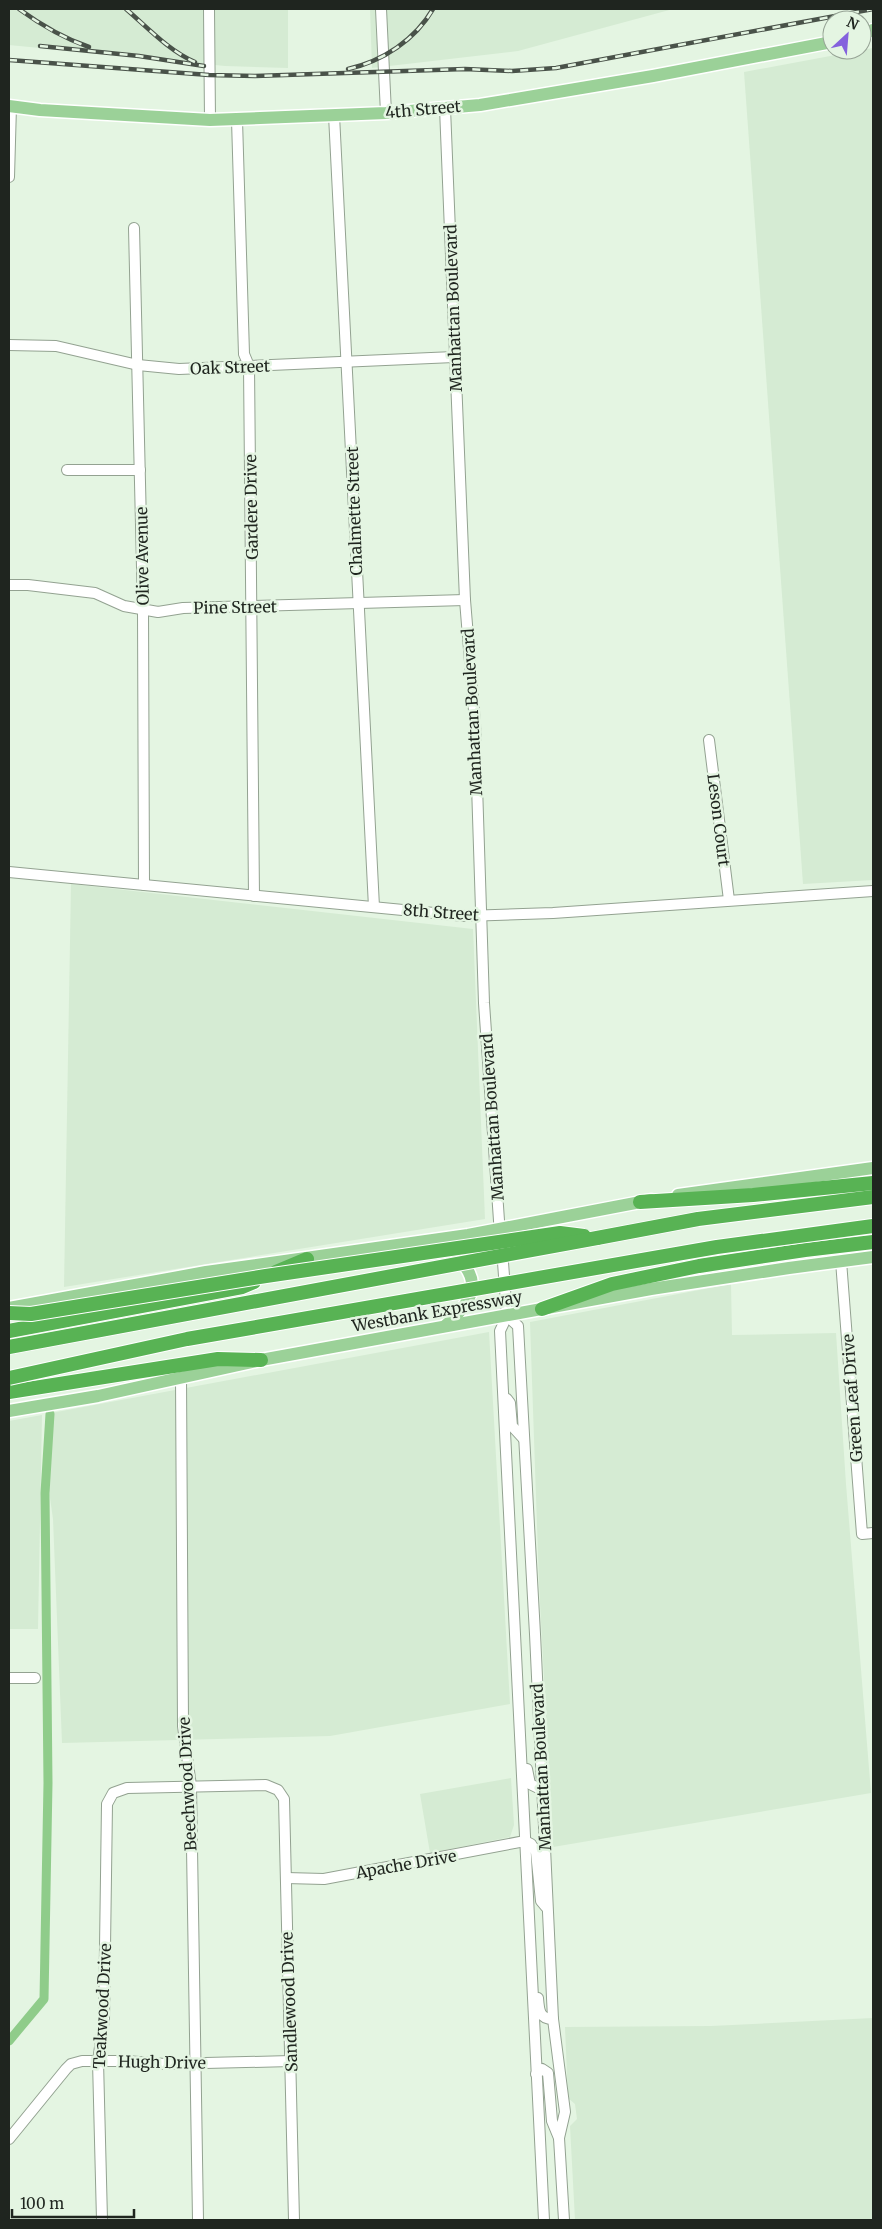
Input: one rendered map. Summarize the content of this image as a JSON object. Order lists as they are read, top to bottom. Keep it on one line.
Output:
{"streets":{"highway":["Westbank Expressway"],"main road":["4th Street"],"street":["Manhattan Boulevard","Oak Street","Gardere Drive","Chalmette Street","Olive Avenue","Pine Street","Leson Court","8th Street","Green Leaf Drive","Beechwood Drive","Apache Drive","Sandlewood Drive","Teakwood Drive","Hugh Drive"]},"crossings":[["4th Street","Manhattan Boulevard"],["4th Street","Gardere Drive"],["4th Street","Chalmette Street"],["Manhattan Boulevard","Oak Street"],["Manhattan Boulevard","Pine Street"],["Manhattan Boulevard","8th Street"],["Manhattan Boulevard","Westbank Expressway"],["Manhattan Boulevard","Apache Drive"],["Oak Street","Gardere Drive"],["Oak Street","Chalmette Street"],["Oak Street","Olive Avenue"],["Gardere Drive","Pine Street"],["Gardere Drive","8th Street"],["Chalmette Street","Pine Street"],["Chalmette Street","8th Street"],["Olive Avenue","Pine Street"],["Olive Avenue","8th Street"],["Leson Court","8th Street"],["Westbank Expressway","Green Leaf Drive"],["Beechwood Drive","Sandlewood Drive"],["Beechwood Drive","Teakwood Drive"],["Beechwood Drive","Hugh Drive"],["Apache Drive","Sandlewood Drive"],["Sandlewood Drive","Teakwood Drive"],["Sandlewood Drive","Hugh Drive"],["Teakwood Drive","Hugh Drive"]],"scale_bar":"100 m","north":"top right"}
